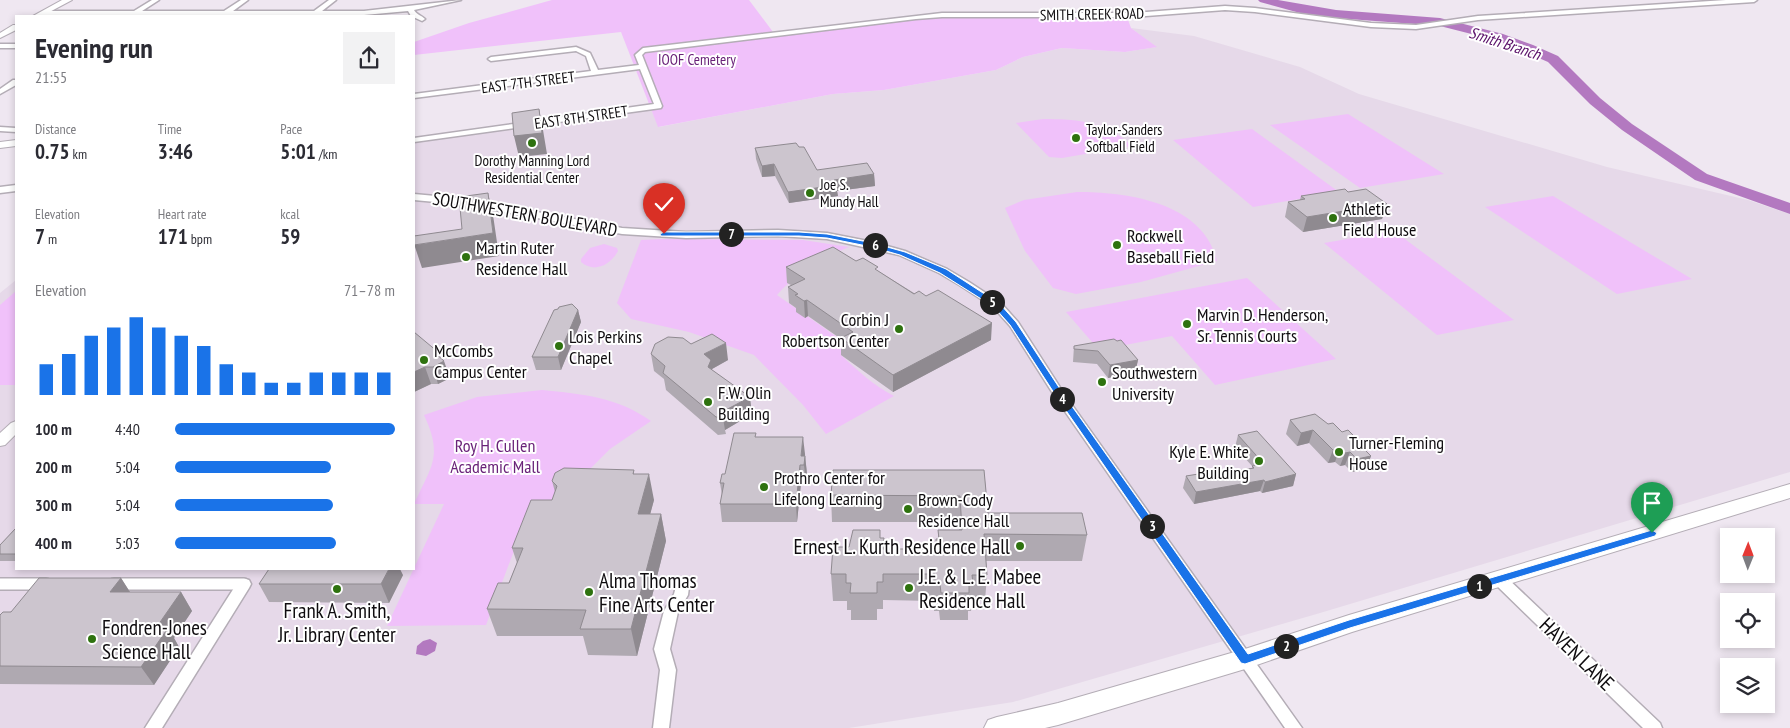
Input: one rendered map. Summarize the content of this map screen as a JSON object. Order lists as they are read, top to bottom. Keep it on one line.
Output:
{"streets":{"street":["SMITH CREEK ROAD","EAST 7TH STREET","EAST 8TH STREET","SOUTHWESTERN BOULEVARD","HAVEN LANE"]},"crossings":[["SMITH CREEK ROAD","EAST 7TH STREET"],["SMITH CREEK ROAD","EAST 8TH STREET"],["EAST 7TH STREET","EAST 8TH STREET"]],"water":["Smith Branch"],"parks":["IOOF Cemetery","Roy H. Cullen Academic Mall"],"places":["Taylor-Sanders Softball Field","Dorothy Manning Lord Residential Center","Joe S. Mundy Hall","Athletic Field House","Rockwell Baseball Field","Martin Ruter Residence Hall","Marvin D. Henderson, Sr. Tennis Courts","Corbin J Robertson Center","Lois Perkins Chapel","McCombs Campus Center","Southwestern University","F.W. Olin Building","Turner-Fleming House","Kyle E. White Building","Prothro Center for Lifelong Learning","Brown-Cody Residence Hall","Ernest L. Kurth Residence Hall","J.E. & L. E. Mabee Residence Hall","Frank A. Smith, Jr. Library Center","Alma Thomas Fine Arts Center","Fondren-Jones Science Hall"],"north":"top","page":{"heading":["Evening run","21:55"],"stats":[["Distance","0.75 km"],["Time","3:46"],["Pace","5:01 /km"],["Elevation","7 m"],["Heart rate","171 bpm"],["kcal","59"]],"pins":["7","6","5","4","3","1","2"],"chart":["Elevation","71–78 m"],"list":[{"name":"100 m","note":"4:40"},{"name":"200 m","note":"5:04"},{"name":"300 m","note":"5:04"},{"name":"400 m","note":"5:03"}]}}
